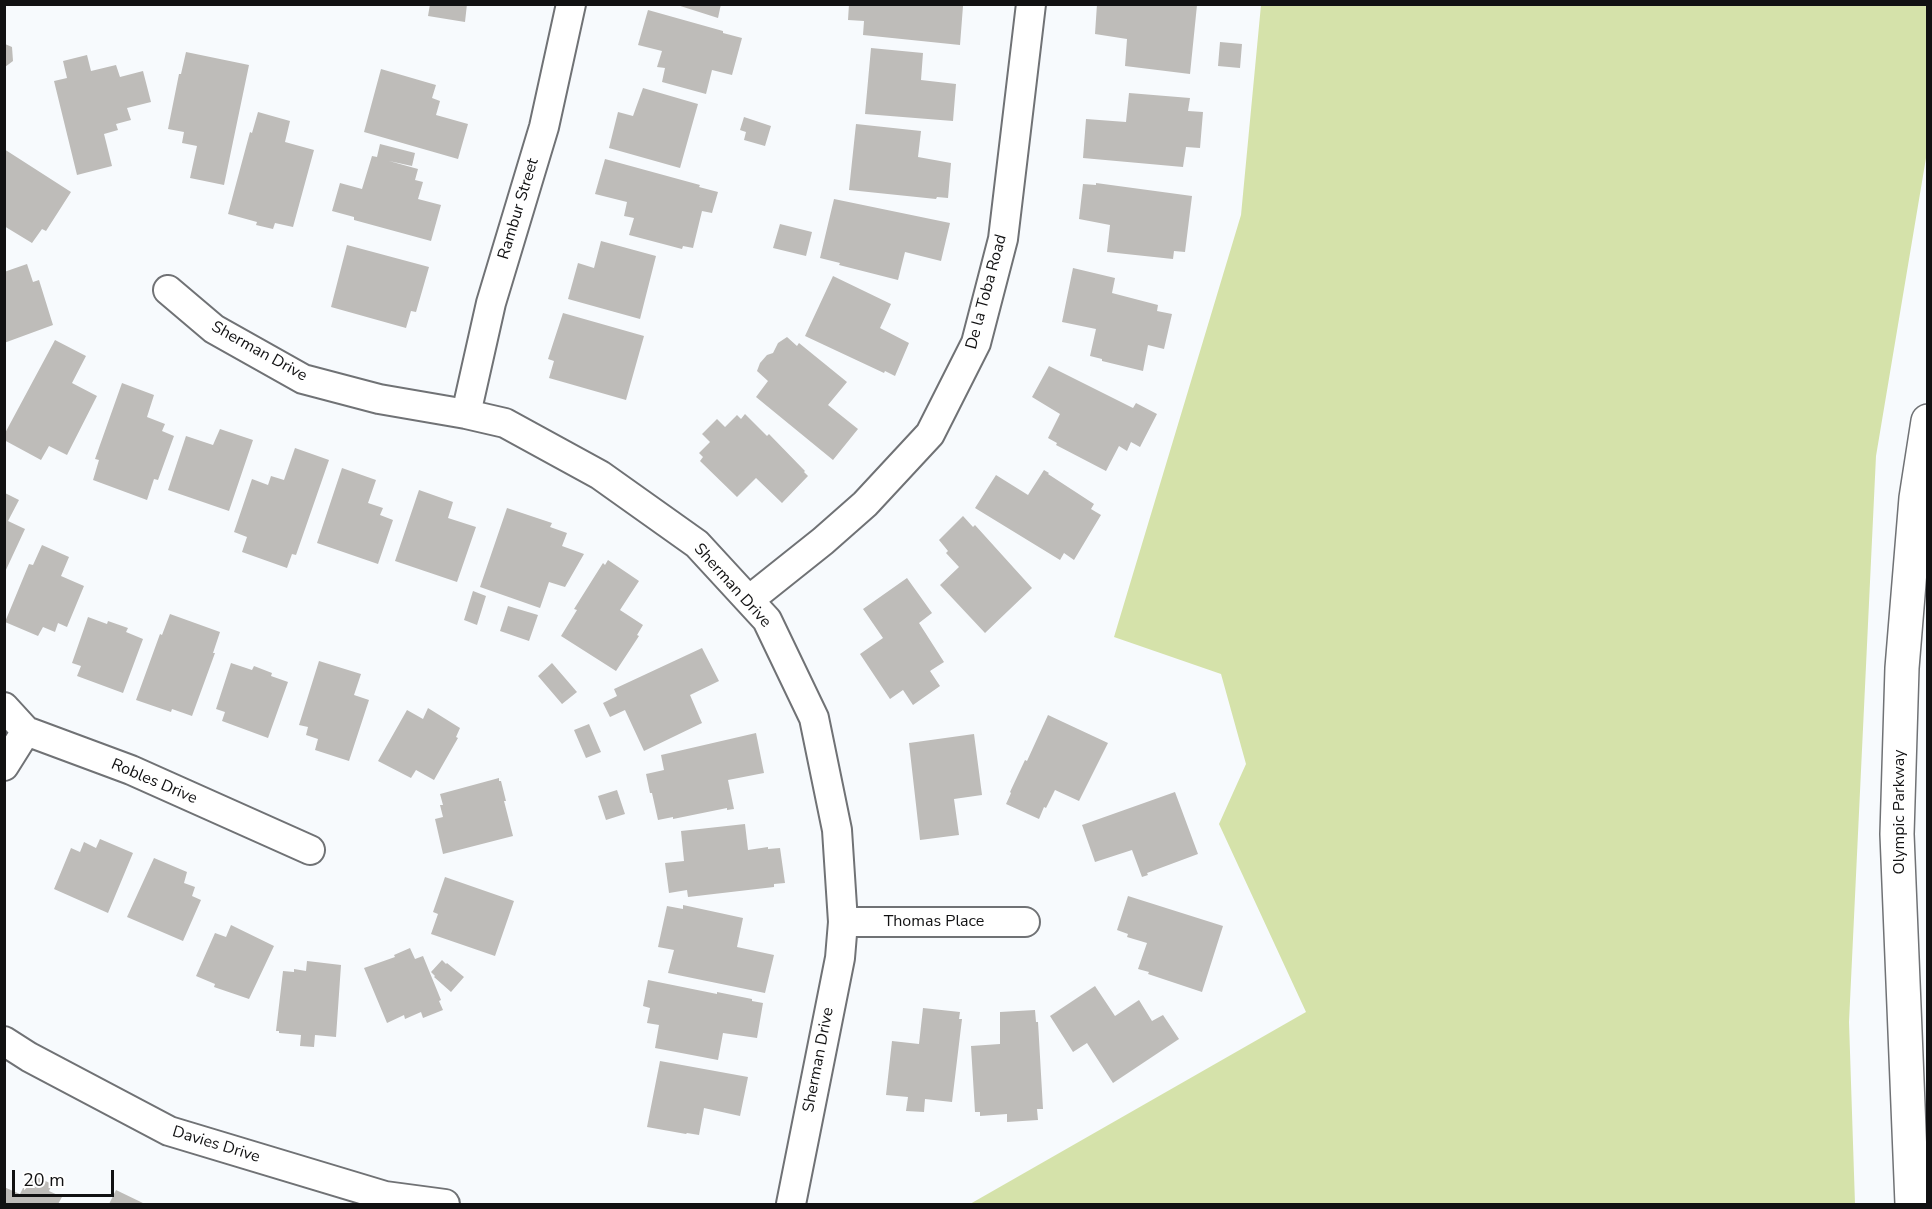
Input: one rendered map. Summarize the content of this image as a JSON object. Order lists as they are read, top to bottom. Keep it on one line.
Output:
{"streets":{"main road":["Olympic Parkway"],"street":["Rambur Street","De la Toba Road","Sherman Drive","Robles Drive","Thomas Place","Davies Drive"]},"crossings":[["Rambur Street","Sherman Drive"],["De la Toba Road","Sherman Drive"],["Sherman Drive","Thomas Place"]],"scale_bar":"20 m"}
